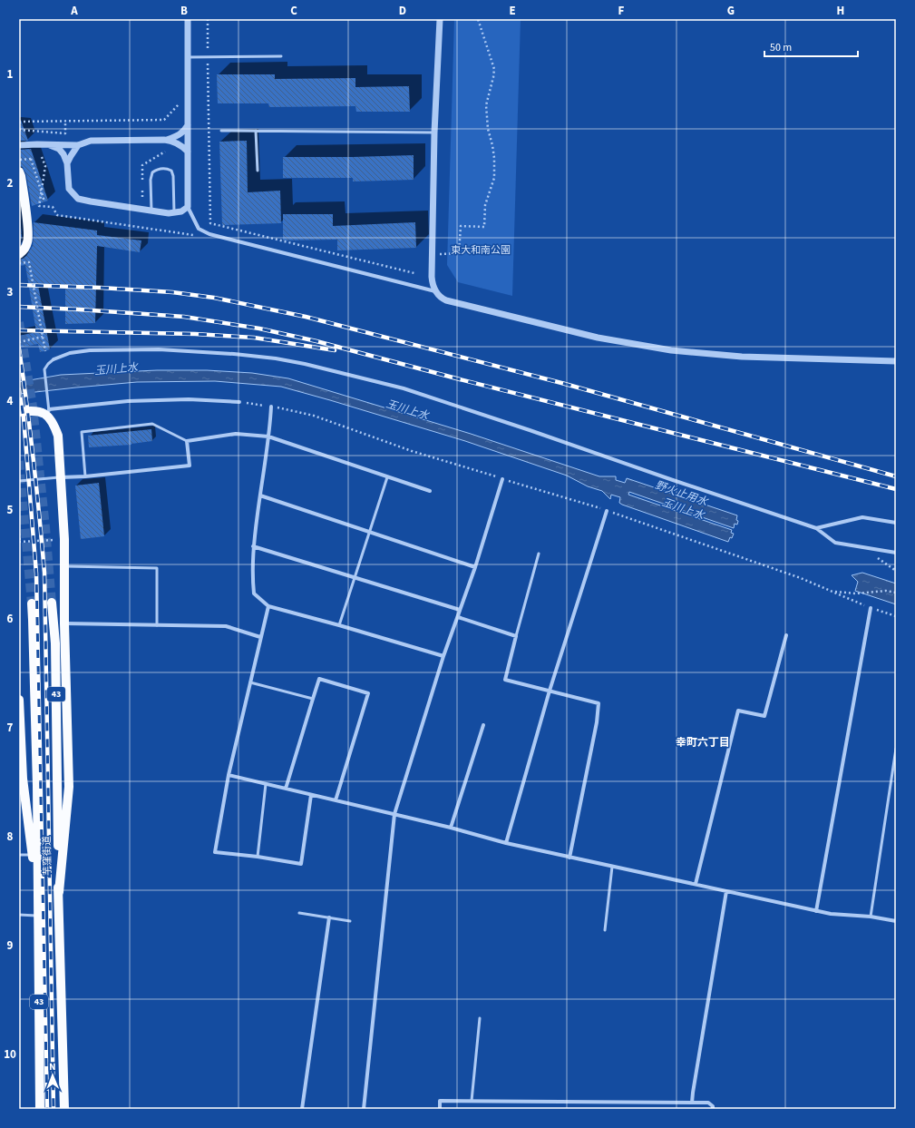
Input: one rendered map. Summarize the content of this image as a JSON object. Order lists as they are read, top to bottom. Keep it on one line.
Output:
{"streets":{"main road":["43","芋窪街道"]},"districts":["幸町六丁目"],"water":["玉川上水","野火止用水"],"parks":["東大和南公園"],"scale_bar":"50 m","north":"top","grid":{"columns":["A","B","C","D","E","F","G","H"],"rows":["1","2","3","4","5","6","7","8","9","10"]}}
